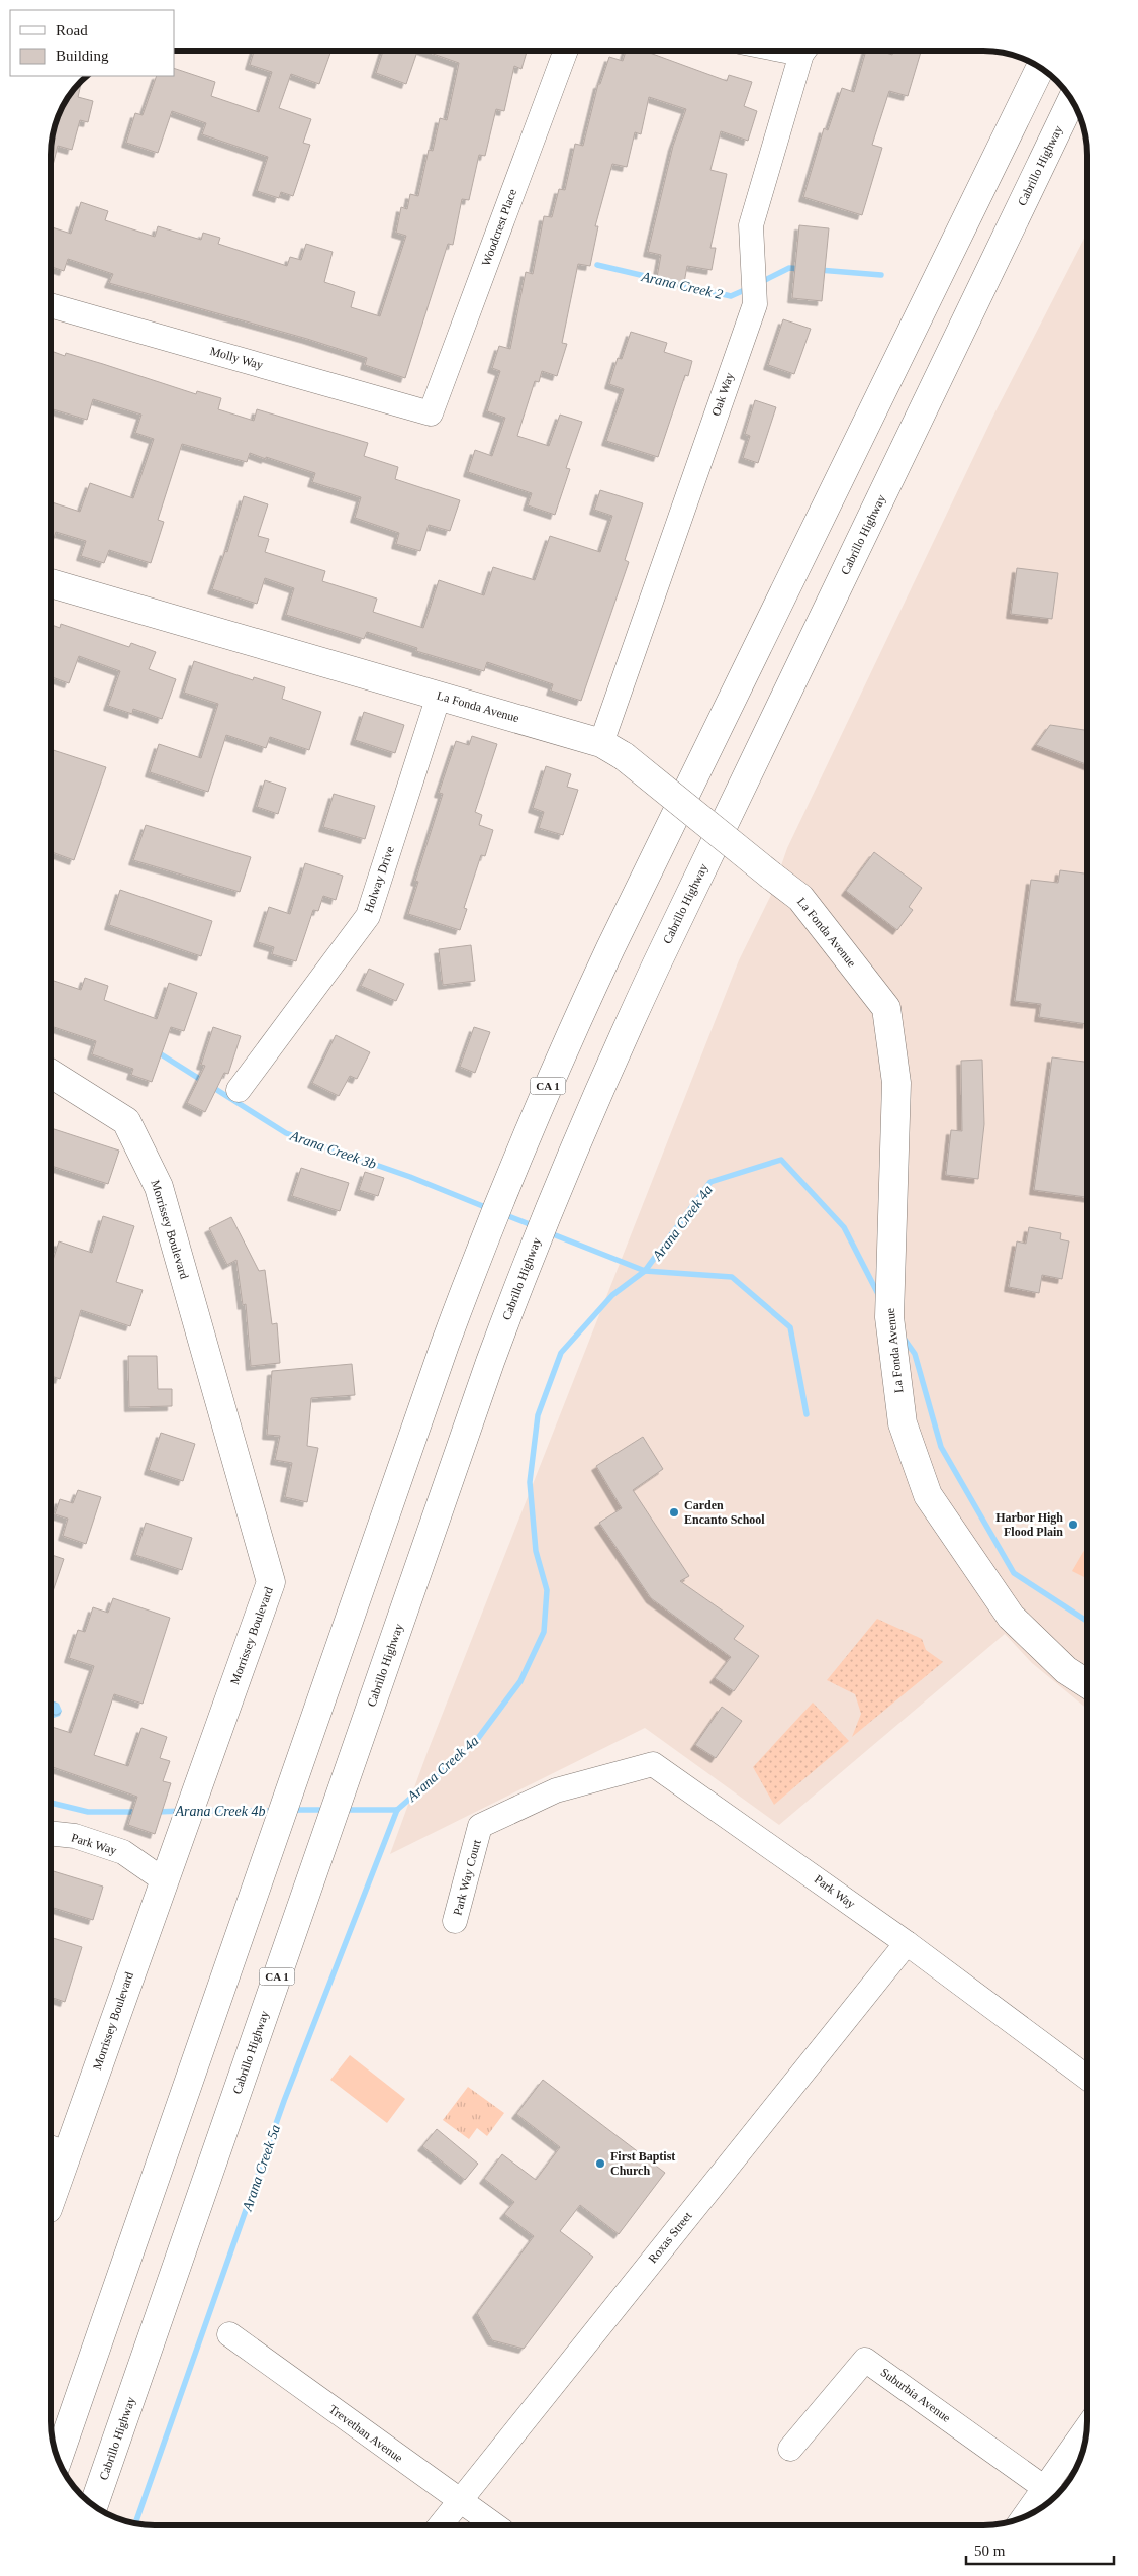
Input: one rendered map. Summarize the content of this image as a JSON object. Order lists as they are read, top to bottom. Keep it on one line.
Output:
{"streets":{"main road":["Cabrillo Highway","La Fonda Avenue","CA 1","Morrissey Boulevard"],"street":["Woodcrest Place","Molly Way","Oak Way","Holway Drive","Park Way","Park Way Court","Roxas Street","Suburbia Avenue","Trevethan Avenue"]},"crossings":[["Woodcrest Place","Molly Way"],["Oak Way","La Fonda Avenue"],["La Fonda Avenue","Holway Drive"],["Morrissey Boulevard","Park Way"],["Park Way","Park Way Court"],["Park Way","Roxas Street"],["Roxas Street","Trevethan Avenue"]],"water":["Arana Creek 2","Arana Creek 3b","Arana Creek 4a","Arana Creek 4b","Arana Creek 5a"],"places":["Carden Encanto School","Harbor High Flood Plain","First Baptist Church"],"legend":["Road","Building"],"scale_bar":"50 m"}
